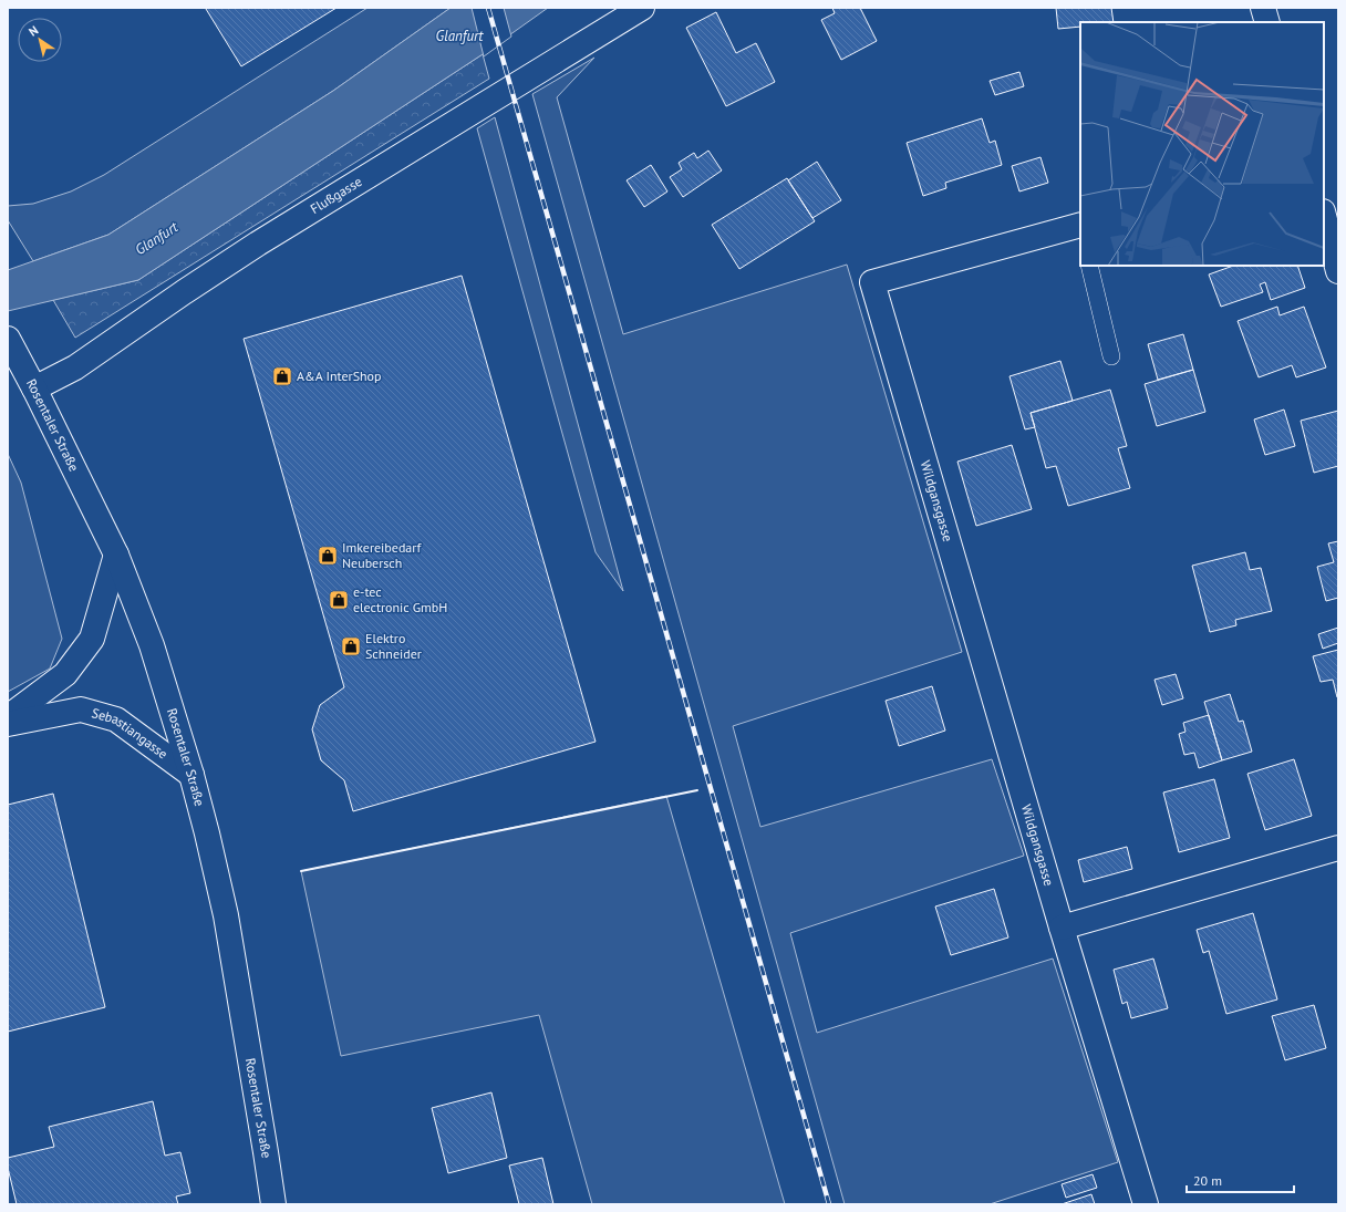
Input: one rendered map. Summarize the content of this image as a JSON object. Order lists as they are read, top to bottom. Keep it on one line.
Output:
{"streets":{"street":["Flußgasse","Rosentaler Straße","Wildgansgasse","Sebastiangasse"]},"crossings":[["Flußgasse","Rosentaler Straße"],["Rosentaler Straße","Sebastiangasse"]],"water":["Glanfurt"],"places":{"shop":["A&A InterShop","Imkereibedarf Neubersch","e-tec electronic GmbH","Elektro Schneider"]},"scale_bar":"20 m","north":"top left"}
